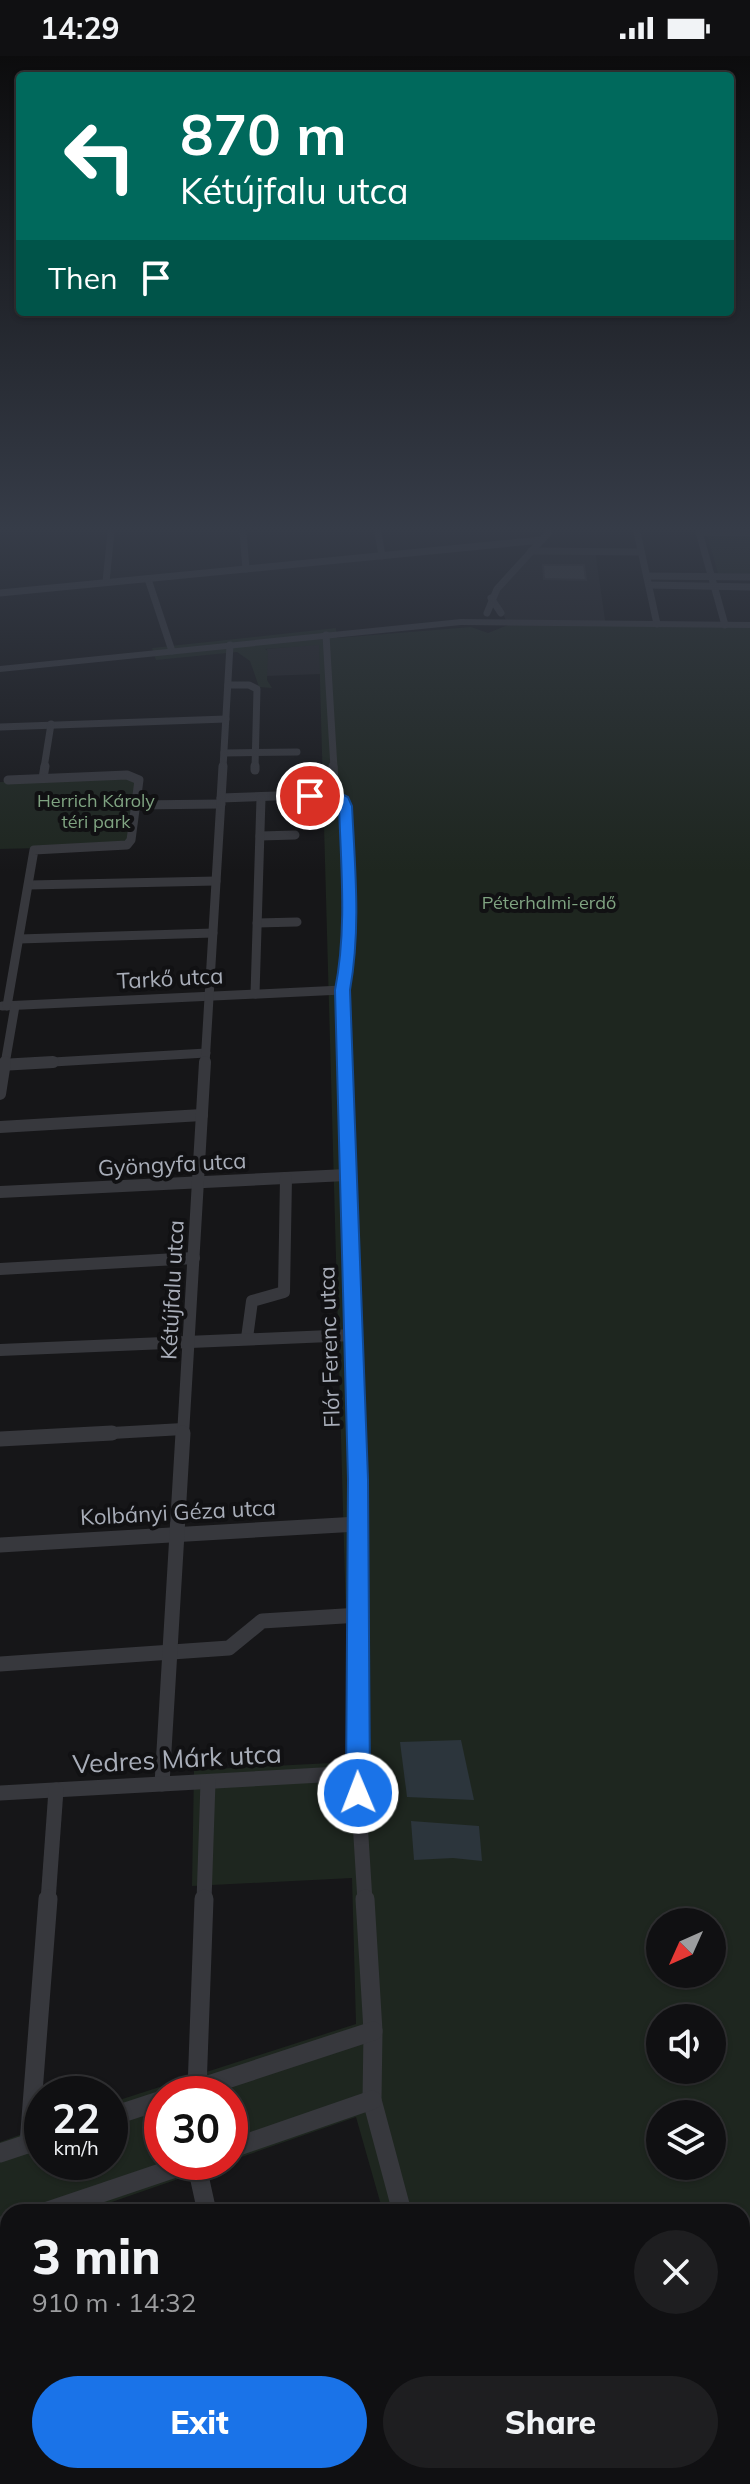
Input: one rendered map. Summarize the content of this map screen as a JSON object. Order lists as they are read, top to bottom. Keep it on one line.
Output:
{"streets":{"street":["Tarkő utca","Gyöngyfa utca","Kétújfalu utca","Flór Ferenc utca","Kolbányi Géza utca","Vedres Márk utca"]},"crossings":[["Tarkő utca","Kétújfalu utca"],["Tarkő utca","Flór Ferenc utca"],["Gyöngyfa utca","Kétújfalu utca"],["Gyöngyfa utca","Flór Ferenc utca"],["Kétújfalu utca","Kolbányi Géza utca"],["Kétújfalu utca","Vedres Márk utca"],["Flór Ferenc utca","Kolbányi Géza utca"],["Flór Ferenc utca","Vedres Márk utca"]],"parks":["Herrich Károly téri park","Péterhalmi-erdő"],"north":"bottom left","page":{"status":"14:29","turn":["870 m","Kétújfalu utca"],"then":"Then","speed":"22 km/h","limit":"30","heading":["3 min","910 m · 14:32"],"buttons":["Exit","Share"]}}
